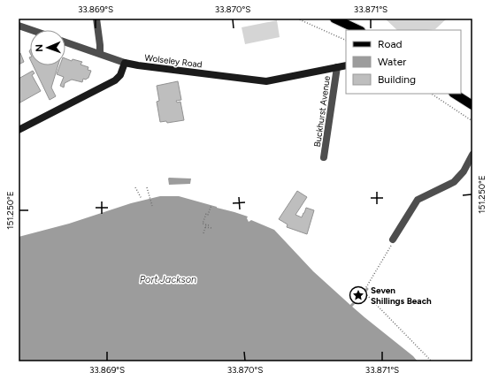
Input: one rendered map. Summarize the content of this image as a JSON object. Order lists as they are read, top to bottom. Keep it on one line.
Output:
{"streets":{"street":["Wolseley Road","Buckhurst Avenue"]},"crossings":[["Wolseley Road","Buckhurst Avenue"]],"water":["Port Jackson"],"places":{"place":["Seven Shillings Beach"]},"legend":["Road","Water","Building"],"north":"left","coordinates":["33.869°S","33.870°S","33.871°S","151.250°E"]}
